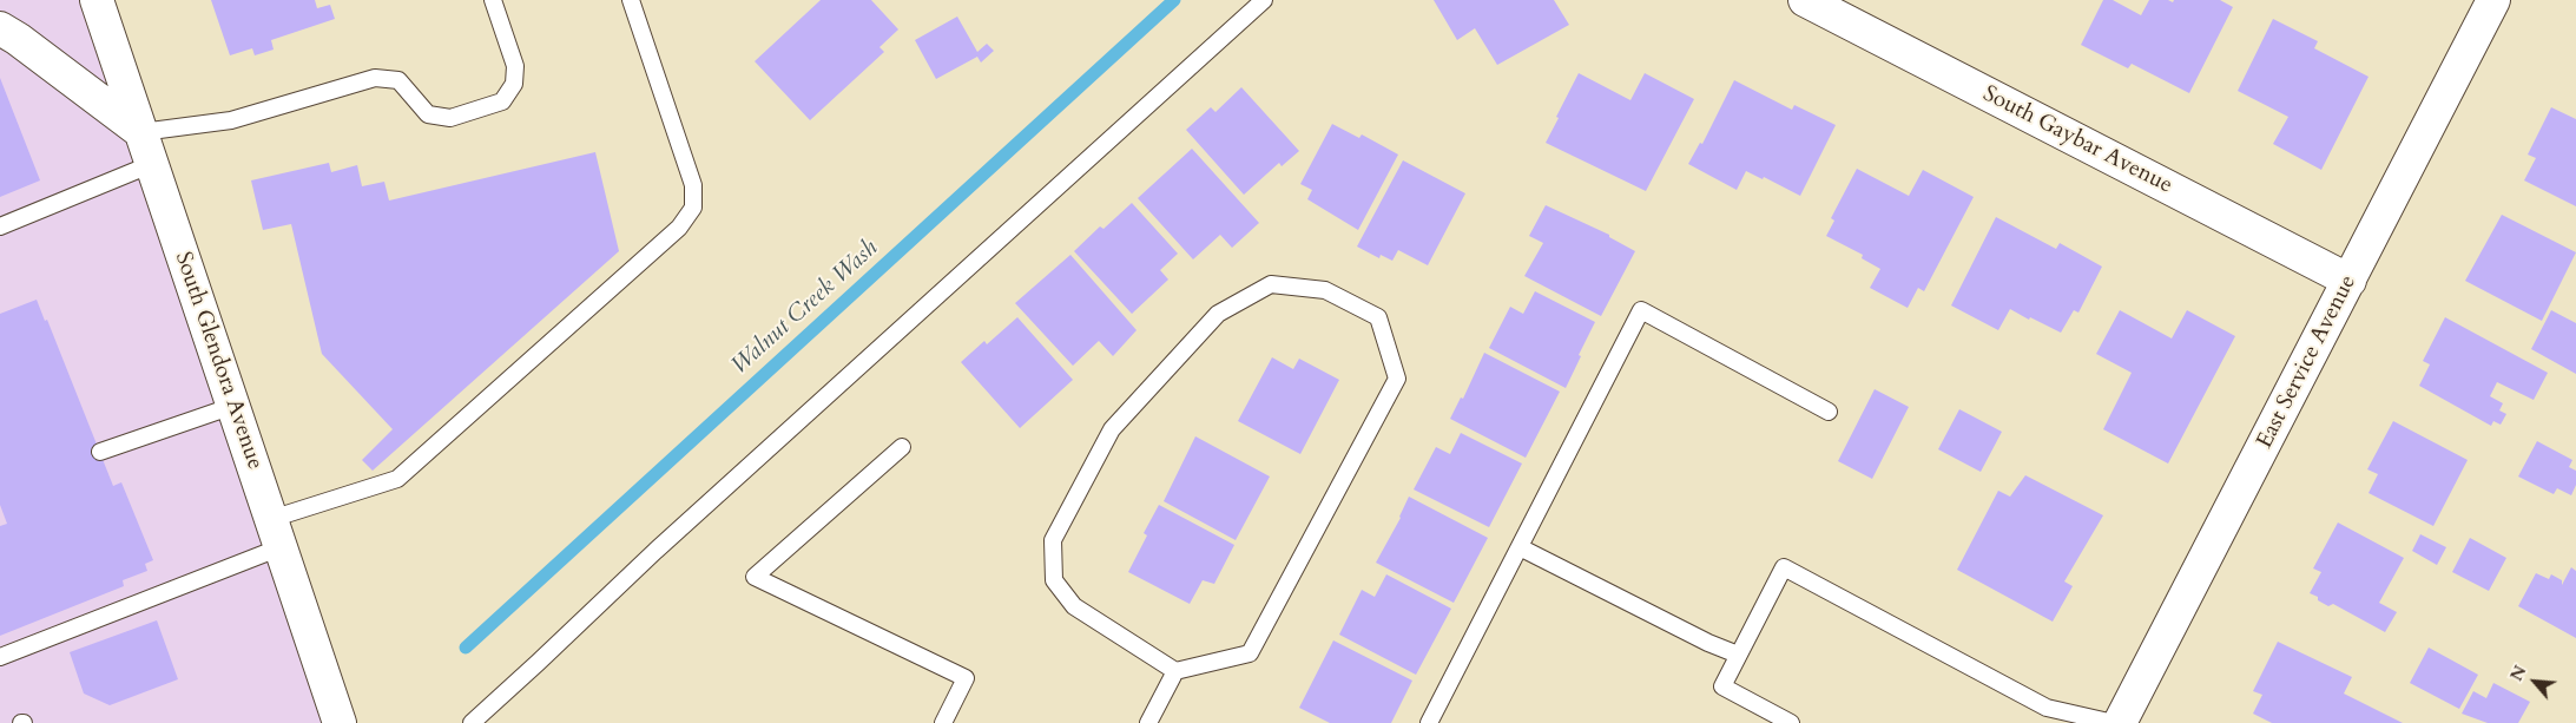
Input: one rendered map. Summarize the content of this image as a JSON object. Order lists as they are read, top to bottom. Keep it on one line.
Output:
{"streets":{"street":["South Gaybar Avenue","South Glendora Avenue","East Service Avenue"]},"crossings":[["South Gaybar Avenue","East Service Avenue"]],"water":["Walnut Creek Wash"],"north":"top left"}
